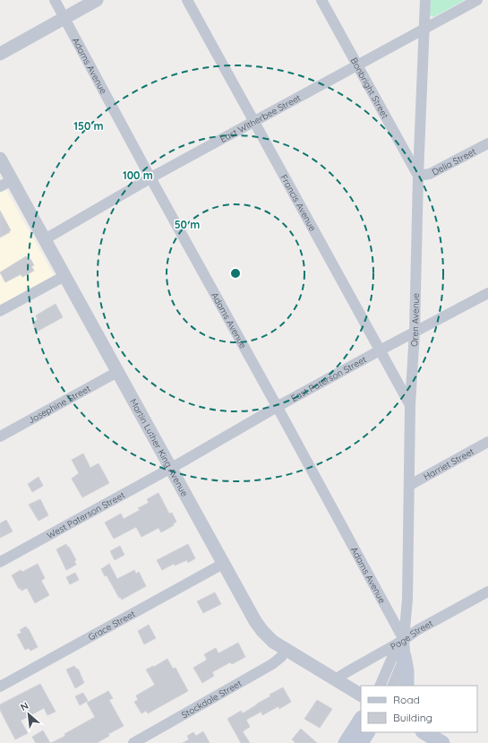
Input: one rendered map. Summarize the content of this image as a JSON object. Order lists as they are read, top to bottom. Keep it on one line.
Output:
{"streets":{"street":["Adams Avenue","Bonbright Street","East Witherbee Street","Delia Street","Francis Avenue","Oren Avenue","East Paterson Street","Josephine Street","Martin Luther King Avenue","Harriet Street","West Paterson Street","Grace Street","Page Street","Stockdale Street"]},"crossings":[["Adams Avenue","East Witherbee Street"],["Adams Avenue","Oren Avenue"],["Adams Avenue","East Paterson Street"],["Adams Avenue","Page Street"],["Bonbright Street","East Witherbee Street"],["Bonbright Street","Delia Street"],["Bonbright Street","Oren Avenue"],["East Witherbee Street","Francis Avenue"],["East Witherbee Street","Oren Avenue"],["East Witherbee Street","Martin Luther King Avenue"],["Delia Street","Oren Avenue"],["Francis Avenue","Oren Avenue"],["Francis Avenue","East Paterson Street"],["Oren Avenue","East Paterson Street"],["Oren Avenue","Harriet Street"],["Oren Avenue","Page Street"],["East Paterson Street","Martin Luther King Avenue"],["East Paterson Street","West Paterson Street"],["Josephine Street","Martin Luther King Avenue"],["Martin Luther King Avenue","West Paterson Street"],["Martin Luther King Avenue","Grace Street"],["Martin Luther King Avenue","Page Street"],["Martin Luther King Avenue","Stockdale Street"]],"legend":["Road","Building"],"north":"top left","rings":["150 m","100 m","50 m"]}
